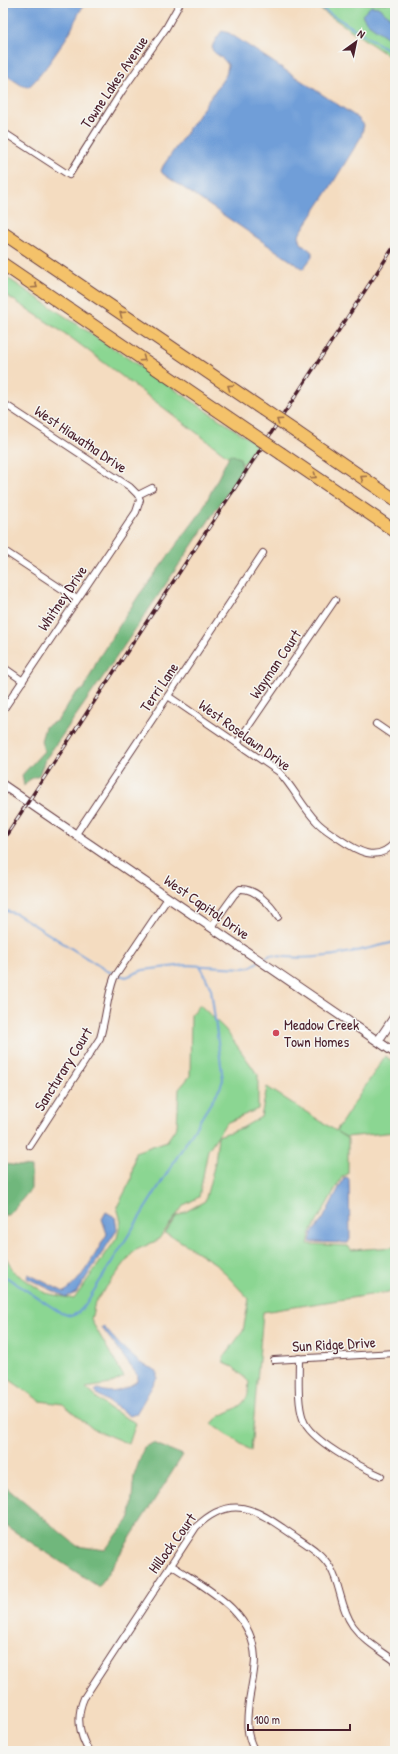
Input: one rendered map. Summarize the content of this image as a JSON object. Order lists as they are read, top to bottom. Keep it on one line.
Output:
{"streets":{"street":["Towne Lakes Avenue","West Hiawatha Drive","Whitney Drive","Wayman Court","Terri Lane","West Roselawn Drive","West Capitol Drive","Sancturary Court","Sun Ridge Drive","Hillock Court"]},"crossings":[["West Hiawatha Drive","Whitney Drive"],["Wayman Court","West Roselawn Drive"],["Terri Lane","West Roselawn Drive"],["Terri Lane","West Capitol Drive"],["West Capitol Drive","Sancturary Court"]],"places":["Meadow Creek Town Homes"],"scale_bar":"100 m","north":"top right"}
